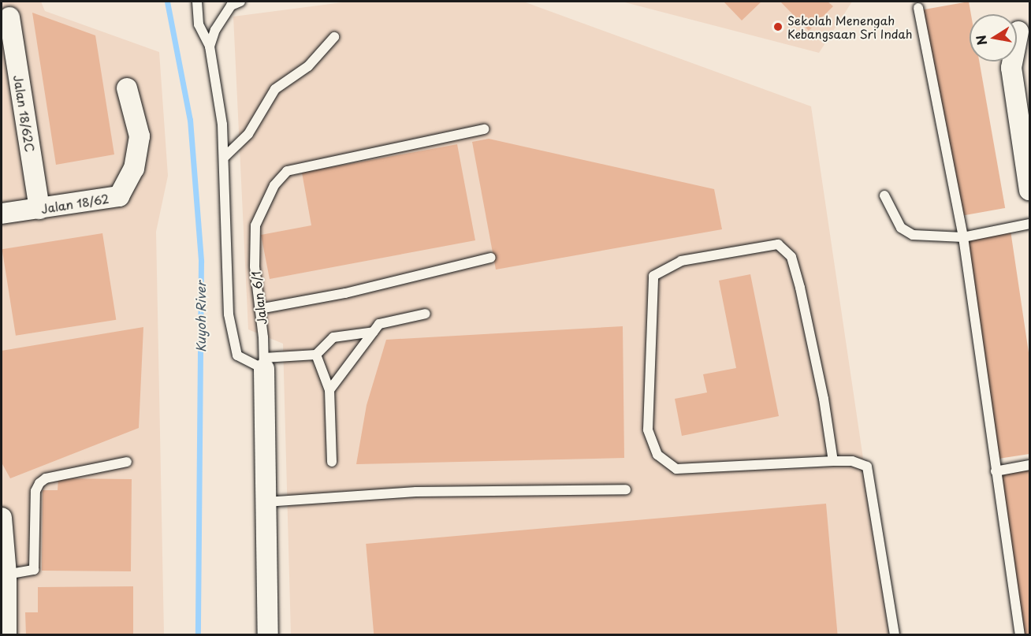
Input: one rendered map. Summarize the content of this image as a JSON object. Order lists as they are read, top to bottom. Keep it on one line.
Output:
{"streets":{"street":["Jalan 18/62C","Jalan 18/62","Jalan 6/1"]},"crossings":[["Jalan 18/62C","Jalan 18/62"]],"water":["Kuyoh River"],"places":["Sekolah Menengah Kebangsaan Sri Indah"],"north":"left"}
